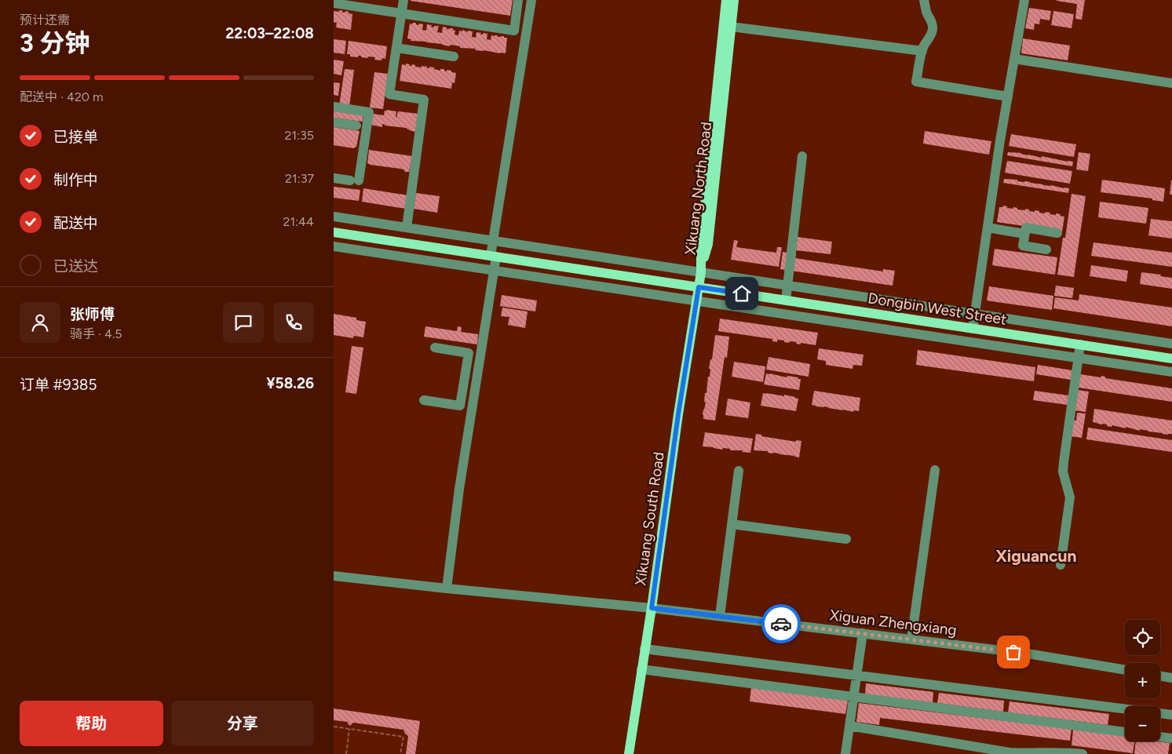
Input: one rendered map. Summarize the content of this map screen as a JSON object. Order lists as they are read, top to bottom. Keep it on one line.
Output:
{"streets":{"main road":["Xikuang North Road","Dongbin West Street","Xikuang South Road"],"street":["Xiguan Zhengxiang"]},"crossings":[["Xikuang North Road","Xikuang South Road"],["Dongbin West Street","Xikuang South Road"],["Xikuang South Road","Xiguan Zhengxiang"]],"districts":["Xiguancun"],"page":{"heading":["3 分钟","预计还需","22:03–22:08"],"panel":["张师傅","骑手 · 4.5","订单 #9385","¥58.26"],"bar":"配送中 · 420 m","list":[["已接单","21:35"],["制作中","21:37"],["配送中","21:44"],"已送达"],"map_buttons":["+","−"],"buttons":["帮助","分享"]}}
